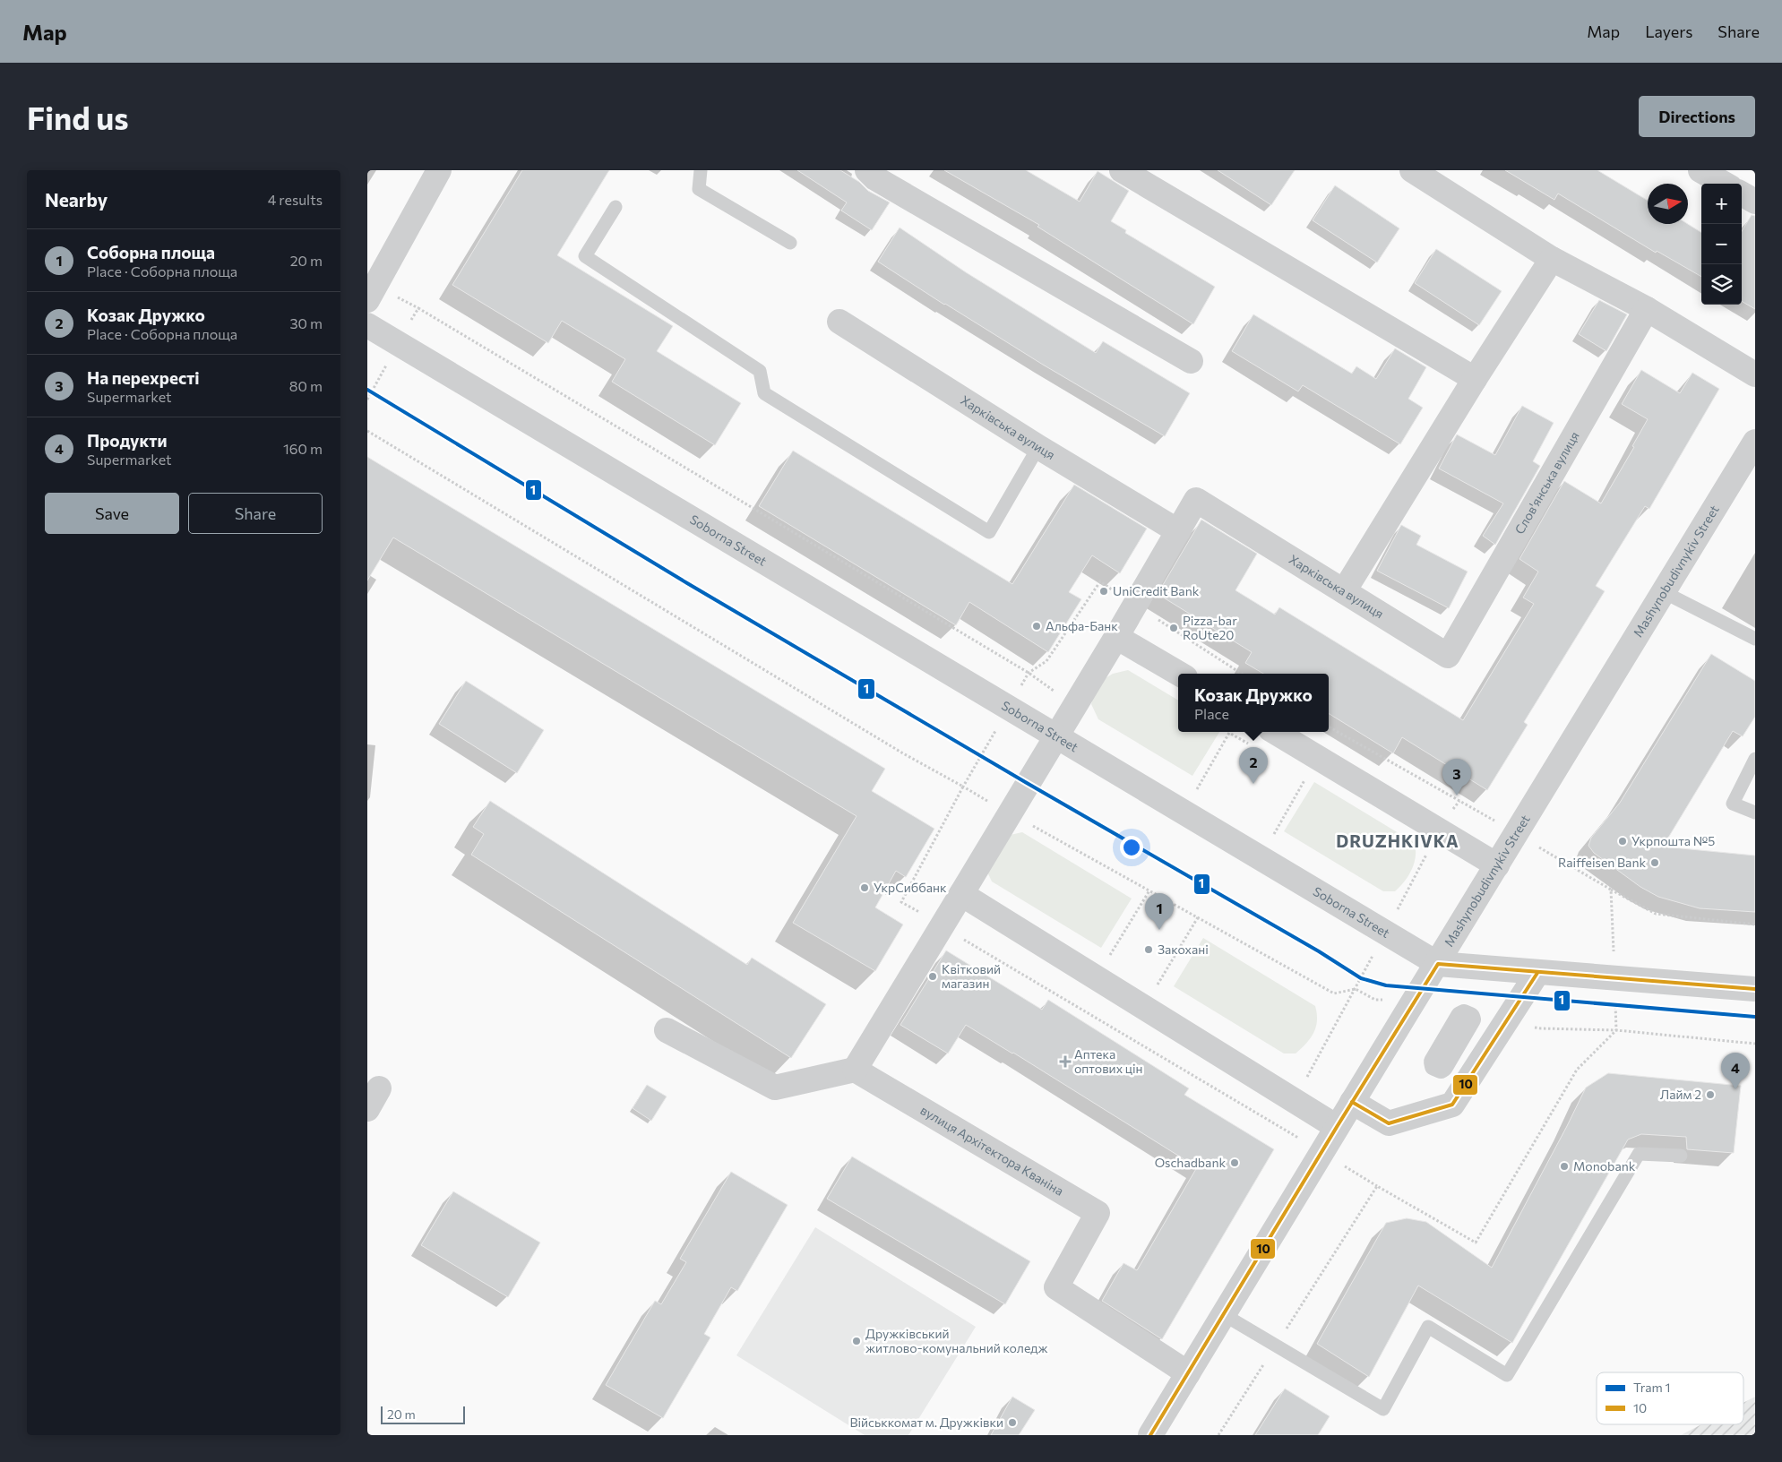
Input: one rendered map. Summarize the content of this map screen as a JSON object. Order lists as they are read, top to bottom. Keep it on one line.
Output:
{"streets":{"street":["Харківська вулиця","Слов'янська вулиця","Soborna Street","Mashynobudivnykiv Street","вулиця Архітектора Кваніна"]},"crossings":[["Харківська вулиця","Слов'янська вулиця"],["Soborna Street","Mashynobudivnykiv Street"],["Mashynobudivnykiv Street","вулиця Архітектора Кваніна"]],"districts":["DRUZHKIVKA"],"places":{"other":["UniCredit Bank","Альфа-Банк","Pizza-bar RoUte20","Укрпошта №5","Raiffeisen Bank","УкрСиббанк","Закохані","Квітковий магазин","Лайм 2","Oschadbank","Monobank","Дружківський житлово-комунальний коледж","Військкомат м. Дружківки"],"health":["Аптека оптових цін"]},"lines":["tram line 1","transit line 10"],"legend":["Tram 1","10"],"scale_bar":"20 m","north":"right","page":{"header":"Map","nav":["Map","Layers","Share"],"buttons":["Directions",["Save","Share"]],"title":"Find us","heading":["Nearby","4 results"],"map_buttons":["+","−"],"list":[{"mark":"1","name":"Соборна площа","note":"Place · Соборна площа","value":"20 m"},{"mark":"2","name":"Козак Дружко","note":"Place · Соборна площа","value":"30 m"},{"mark":"3","name":"На перехресті","note":"Supermarket","value":"80 m"},{"mark":"4","name":"Продукти","note":"Supermarket","value":"160 m"}],"popup":["Козак Дружко","Place"],"pins":["2","3","1","4"],"scale":"20 m"}}
